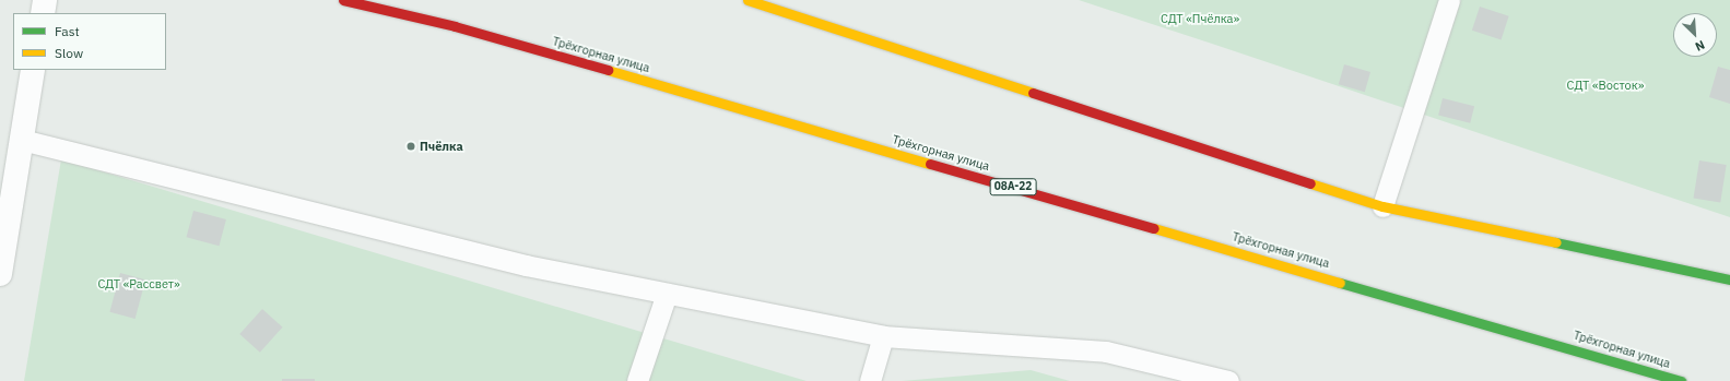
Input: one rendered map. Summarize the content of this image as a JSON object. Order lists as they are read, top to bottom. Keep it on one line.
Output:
{"streets":{"main road":["Трёхгорная улица","08А-22"]},"parks":["СДТ «Пчёлка»","СДТ «Восток»","СДТ «Рассвет»"],"places":["Пчёлка"],"legend":["Fast","Slow"],"north":"bottom right"}
